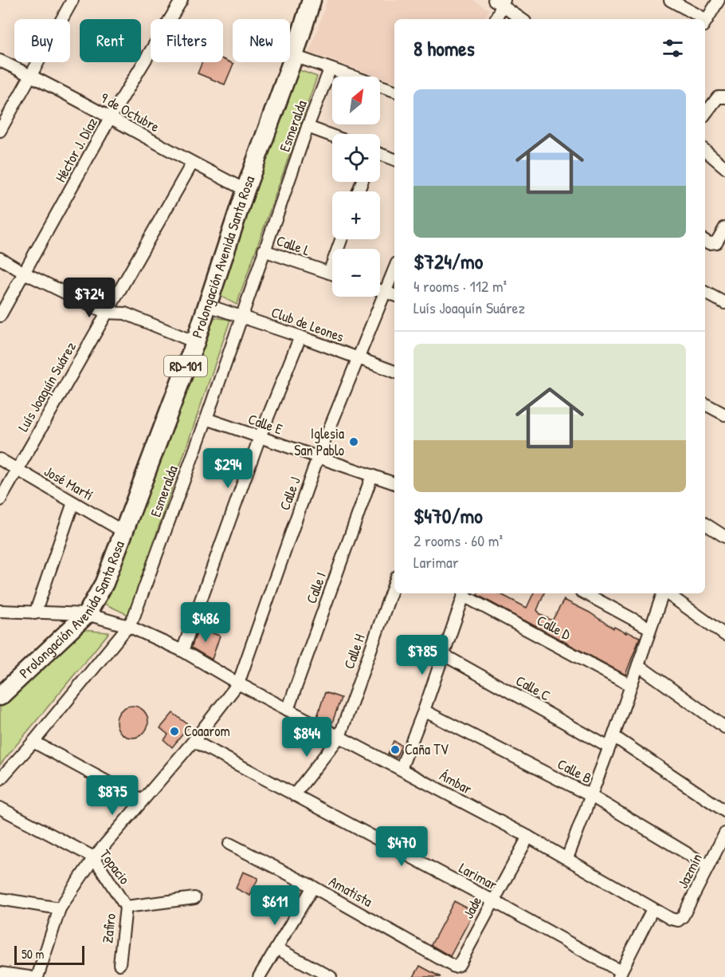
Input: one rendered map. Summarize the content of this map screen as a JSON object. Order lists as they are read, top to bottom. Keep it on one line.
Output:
{"streets":{"main road":["Prolongación Avenida Santa Rosa","RD-101"],"street":["9 de Octubre","Esmeralda","Héctor J. Díaz","Calle L","Club de Leones","Luís Joaquín Suárez","Calle E","José Martí","Calle J","Calle I","Calle D","Calle H","Calle C","Calle B","Ámbar","Topacio","Jazmín","Larimar","Amatista","Jade","Zafiro"]},"crossings":[["9 de Octubre","Héctor J. Díaz"],["9 de Octubre","Prolongación Avenida Santa Rosa"],["9 de Octubre","Luís Joaquín Suárez"],["Esmeralda","Calle L"],["Esmeralda","Club de Leones"],["Esmeralda","Calle E"],["Esmeralda","Ámbar"],["Prolongación Avenida Santa Rosa","Club de Leones"],["Prolongación Avenida Santa Rosa","José Martí"],["Prolongación Avenida Santa Rosa","Ámbar"],["Club de Leones","Calle J"],["Luís Joaquín Suárez","José Martí"],["Calle E","Calle J"],["Calle E","Calle I"],["Calle J","Ámbar"],["Calle J","Topacio"],["Calle J","Larimar"],["Calle I","Ámbar"],["Calle H","Ámbar"],["Calle H","Larimar"],["Calle B","Jazmín"],["Ámbar","Jazmín"],["Ámbar","Jade"],["Topacio","Zafiro"],["Larimar","Jade"],["Amatista","Jade"]],"places":["Iglesia San Pablo","Coaarom","Caña TV"],"scale_bar":"50 m","north":"top right","page":{"chip":["Buy","Rent","Filters","New"],"heading":"8 homes","map_buttons":["+","−"],"list":[{"name":"$724/mo","note":"4 rooms · 112 m² · Luís Joaquín Suárez"},{"name":"$470/mo","note":"2 rooms · 60 m² · Larimar"}],"price":["$724","$294","$486","$785","$844","$875","$470","$611"],"scale":"50 m"}}
